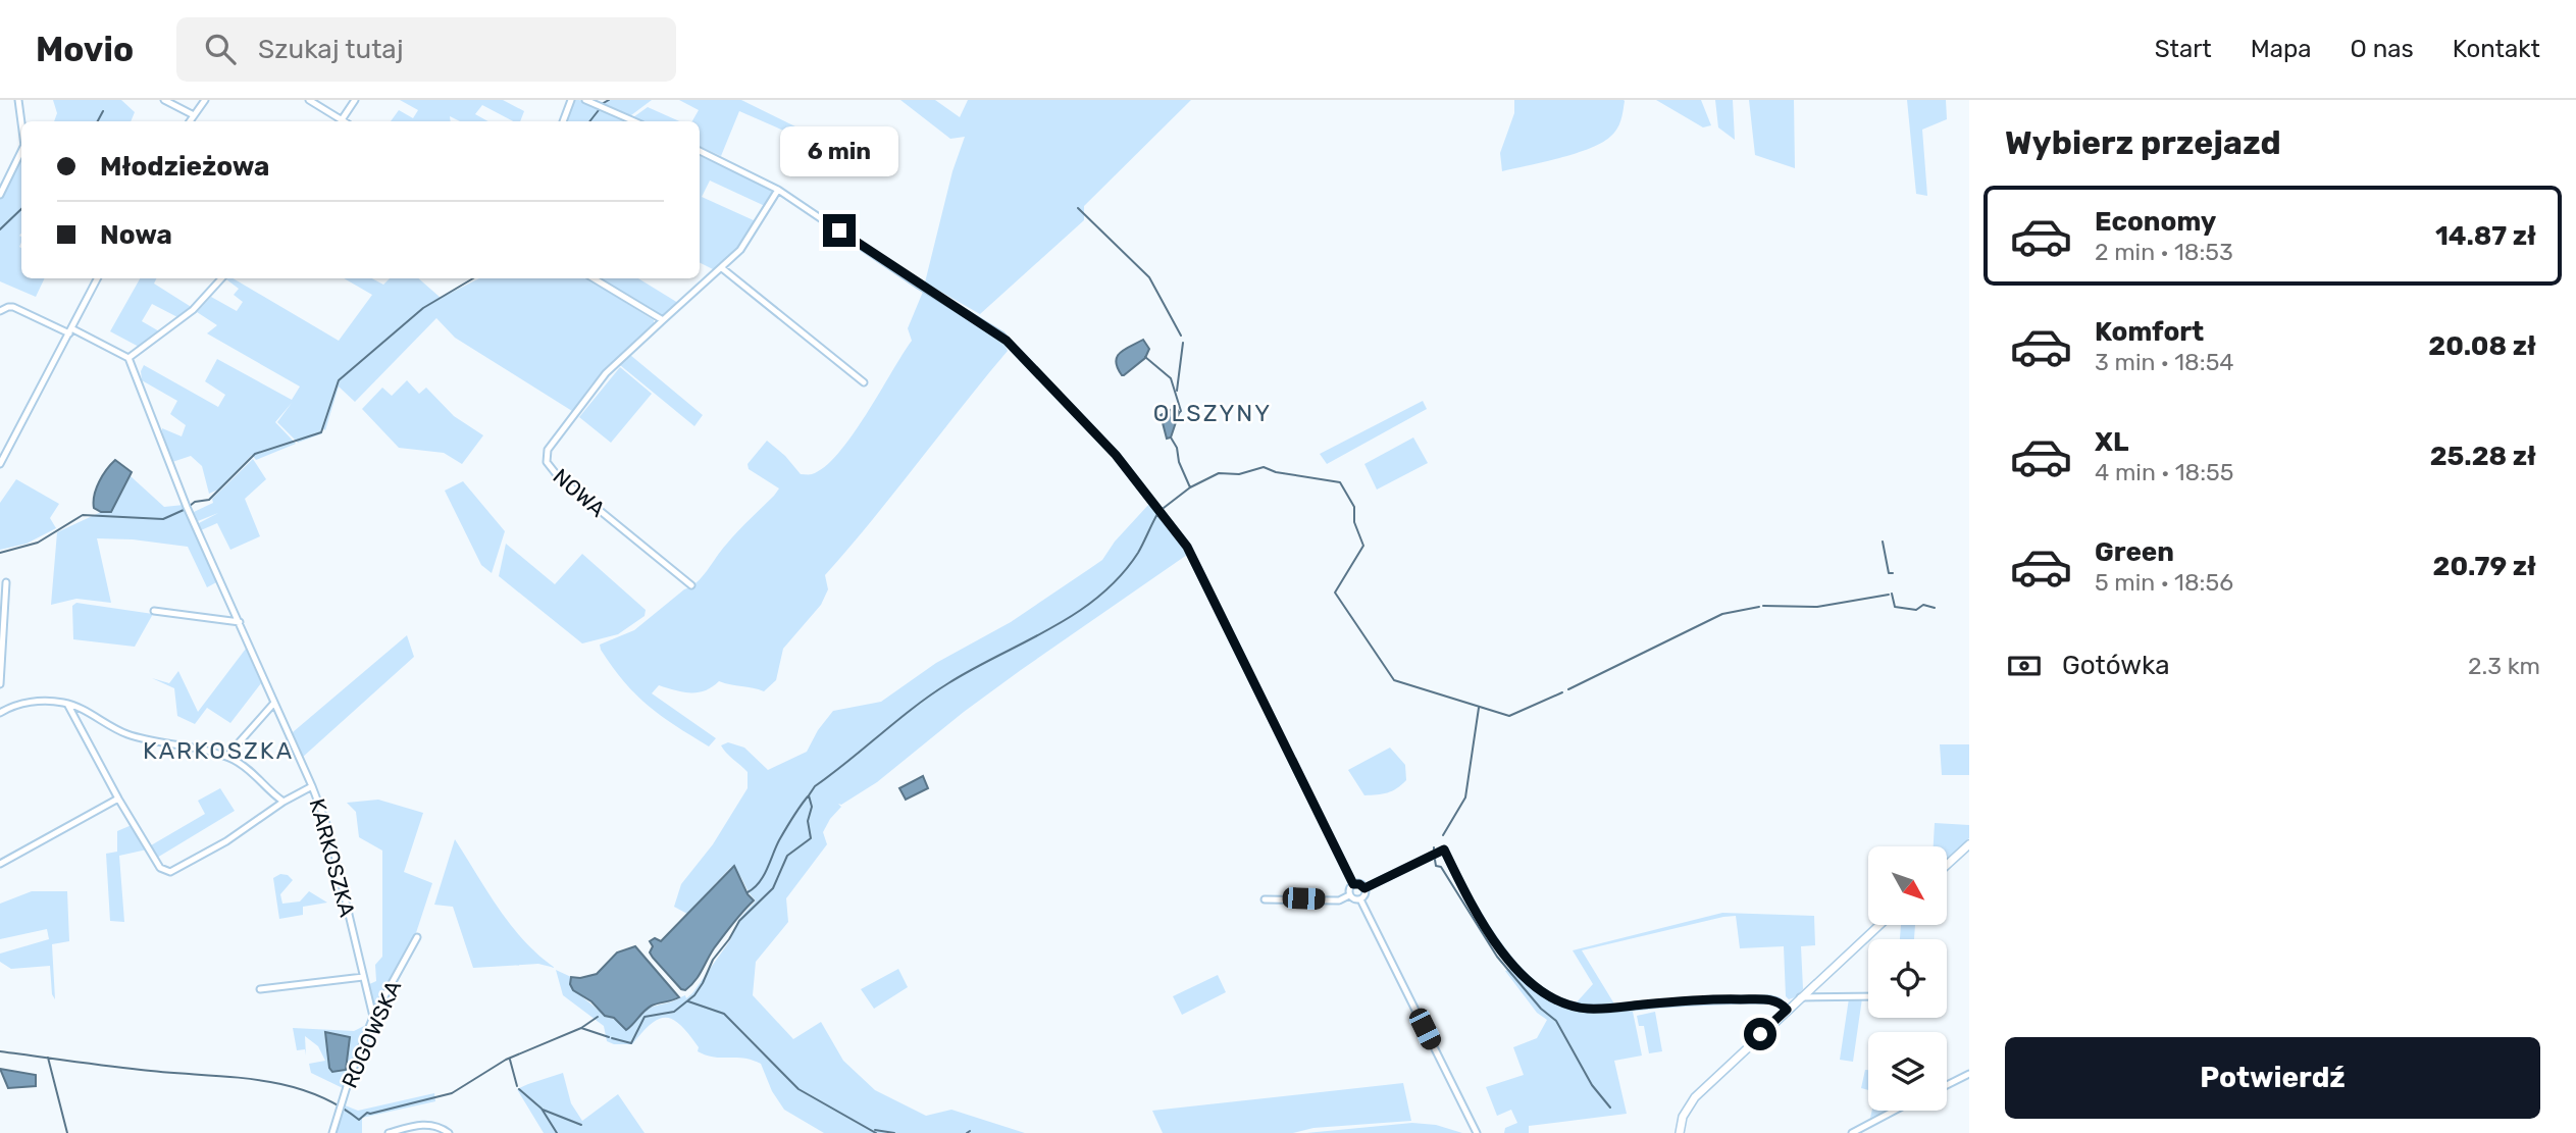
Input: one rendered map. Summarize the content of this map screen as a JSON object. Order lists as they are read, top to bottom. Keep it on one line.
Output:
{"streets":{"street":["NOWA","KARKOSZKA","ROGOWSKA"]},"crossings":[["KARKOSZKA","ROGOWSKA"]],"districts":["OLSZYNY","KARKOSZKA"],"north":"bottom right","page":{"header":"Movio","search":"Szukaj tutaj","nav":["Start","Mapa","O nas","Kontakt"],"heading":"Wybierz przejazd","banner":["Młodzieżowa","Nowa"],"bubble":"6 min","list":[{"name":"Economy","note":"2 min · 18:53","value":"14.87 zł"},{"name":"Komfort","note":"3 min · 18:54","value":"20.08 zł"},{"name":"XL","note":"4 min · 18:55","value":"25.28 zł"},{"name":"Green","note":"5 min · 18:56","value":"20.79 zł"}],"pay":["Gotówka","2.3 km"],"buttons":"Potwierdź"}}
